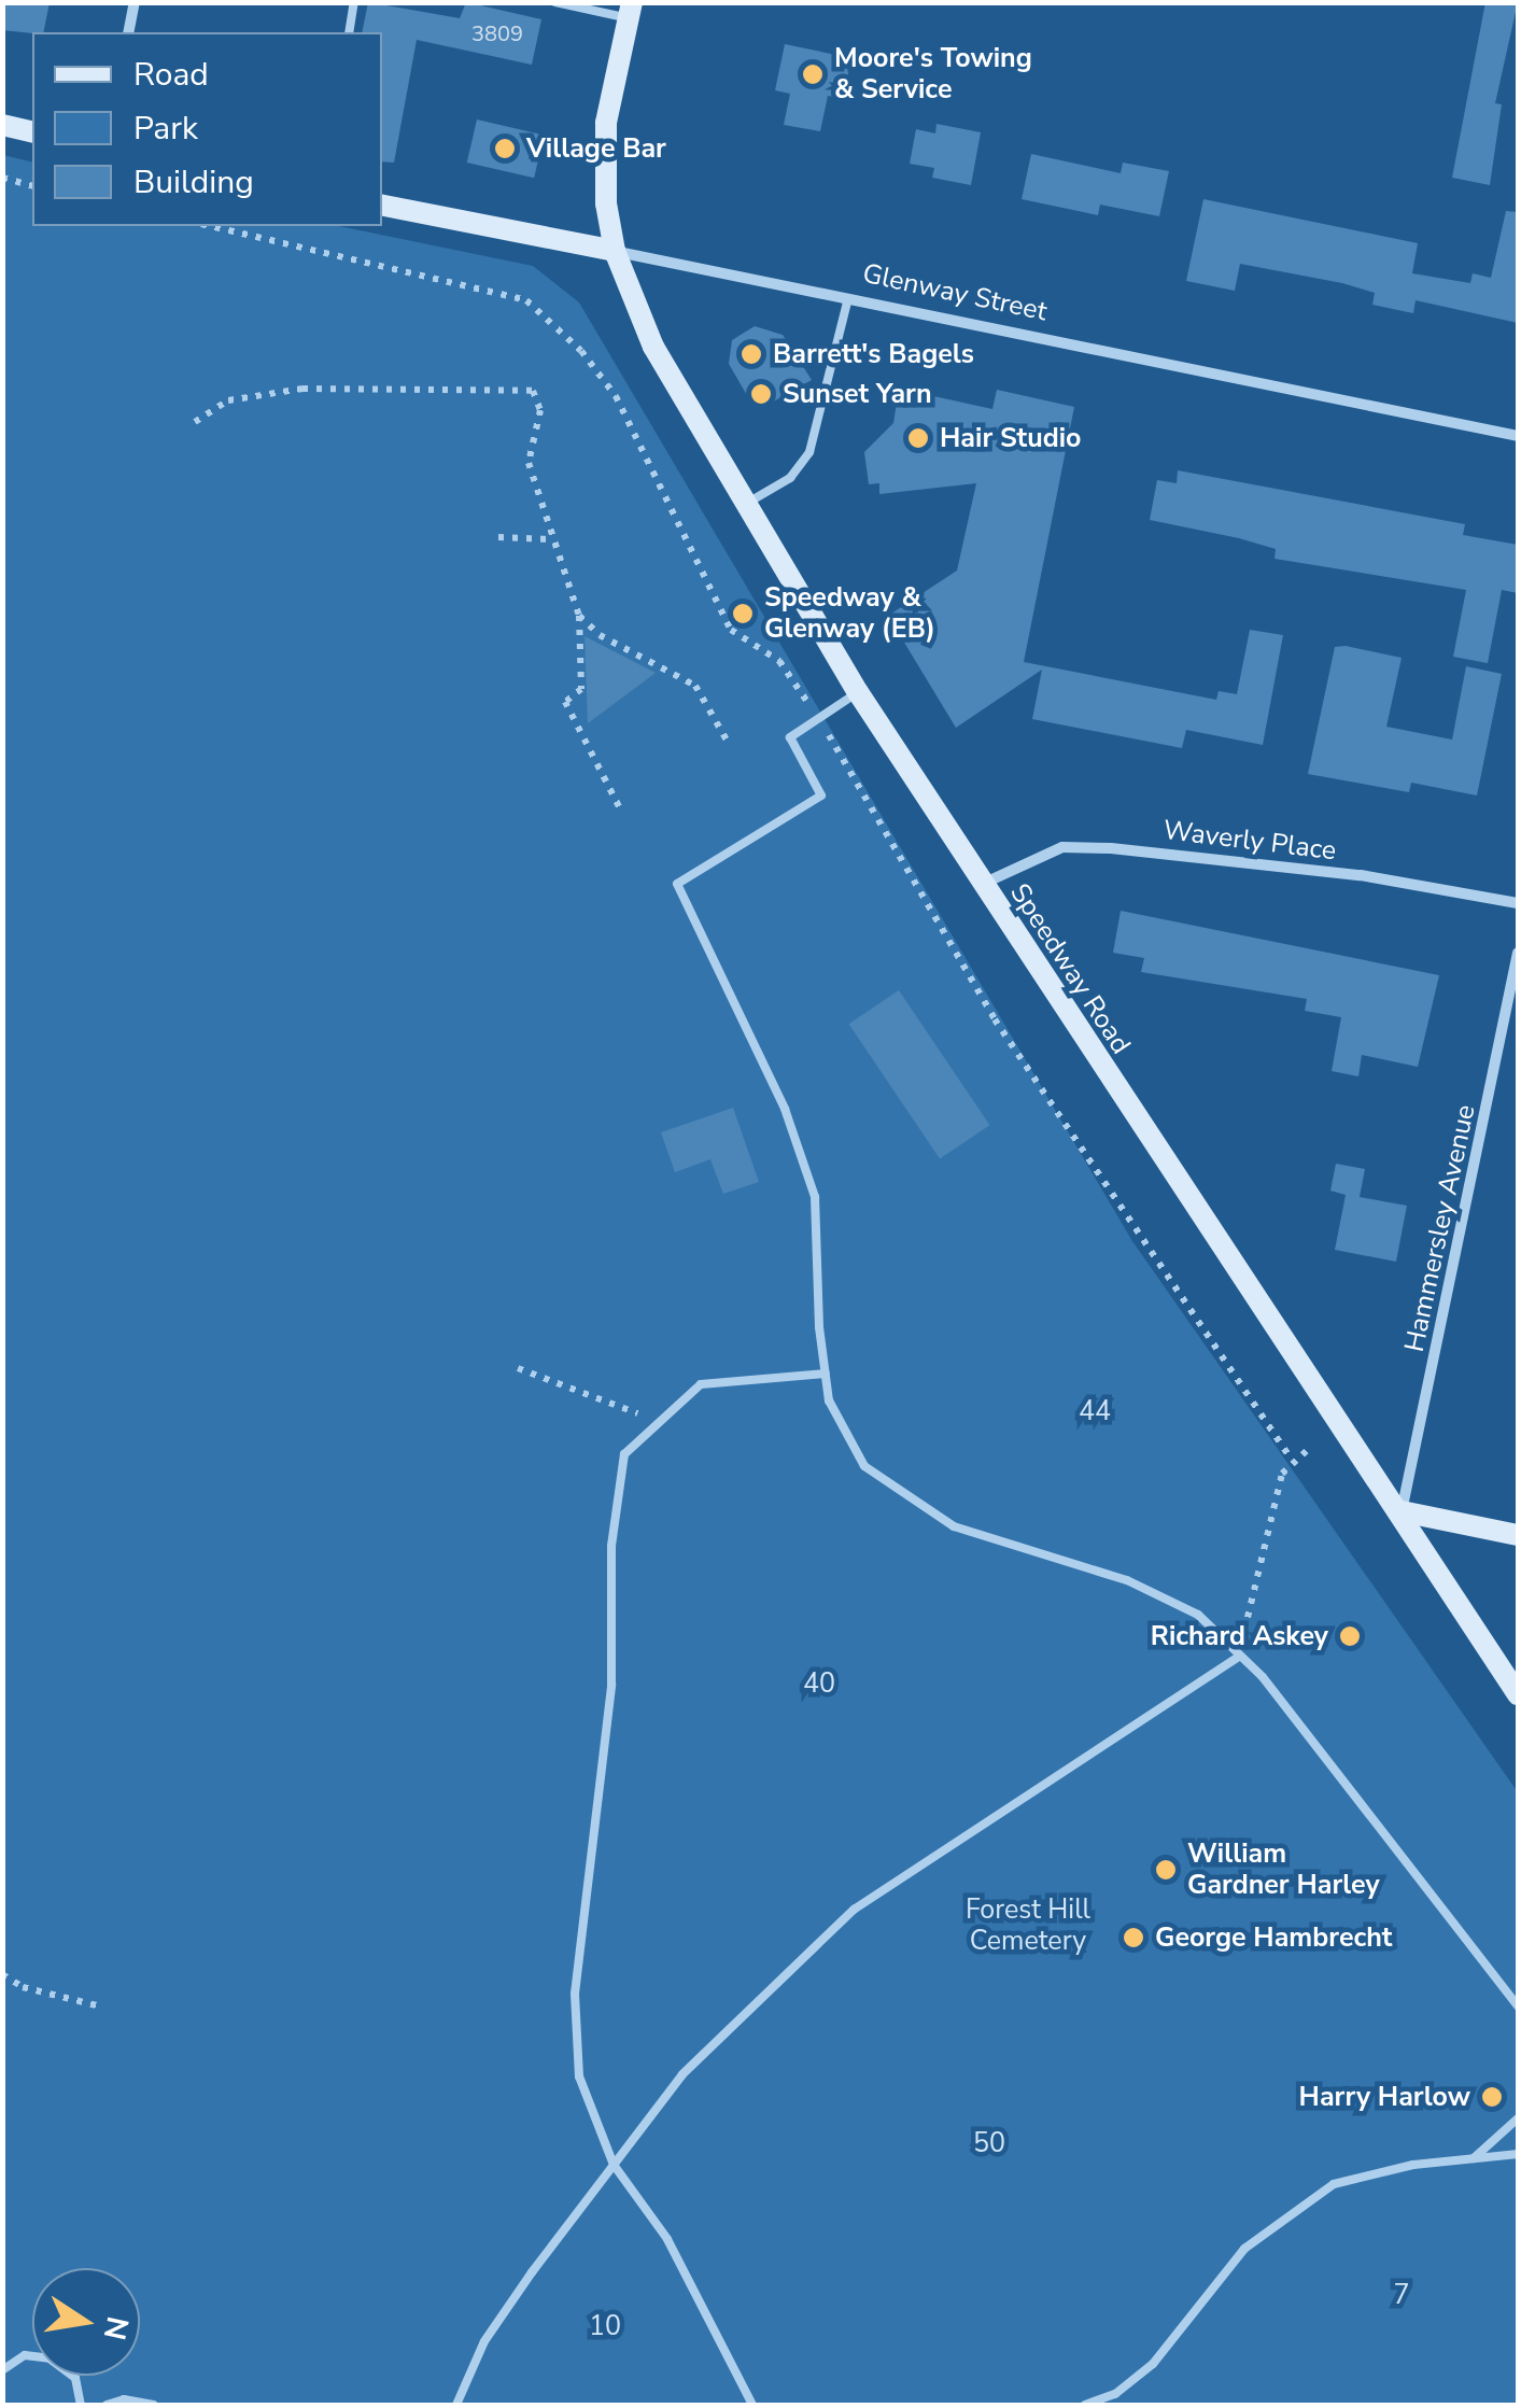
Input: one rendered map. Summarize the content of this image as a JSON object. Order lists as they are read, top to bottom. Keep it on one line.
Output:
{"streets":{"main road":["Glenway Street","Speedway Road"],"street":["Waverly Place","Hammersley Avenue"]},"crossings":[["Glenway Street","Speedway Road"],["Waverly Place","Speedway Road"],["Speedway Road","Hammersley Avenue"]],"parks":["44","40","Forest Hill Cemetery","50","7","10"],"places":["Moore's Towing & Service","Village Bar","Barrett's Bagels","Sunset Yarn","Hair Studio","Speedway & Glenway (EB)","Richard Askey","William Gardner Harley","George Hambrecht","Harry Harlow"],"house_numbers":["3809"],"legend":["Road","Park","Building"],"north":"right"}
